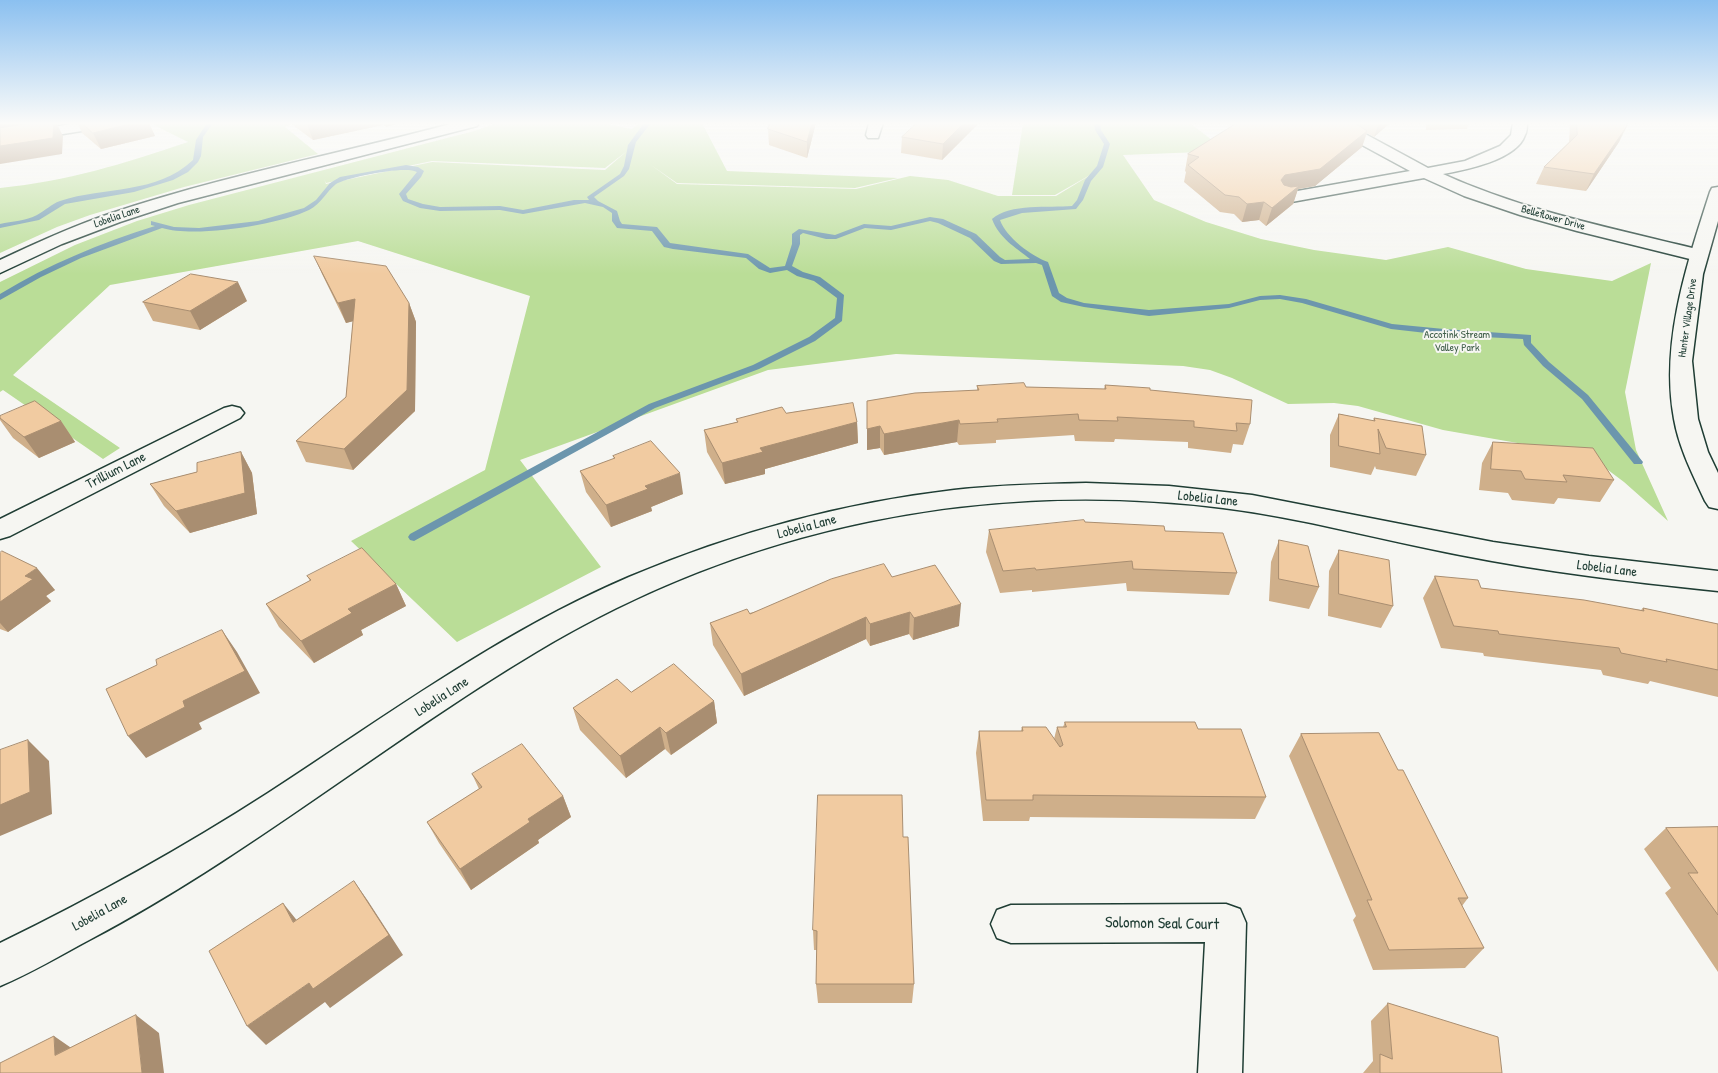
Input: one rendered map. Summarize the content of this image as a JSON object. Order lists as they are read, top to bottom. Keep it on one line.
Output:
{"streets":{"street":["Lobelia Lane","Belleflower Drive","Hunter Village Drive","Trillium Lane","Solomon Seal Court"]},"crossings":[["Belleflower Drive","Hunter Village Drive"]],"parks":["Accotink Stream Valley Park"]}
